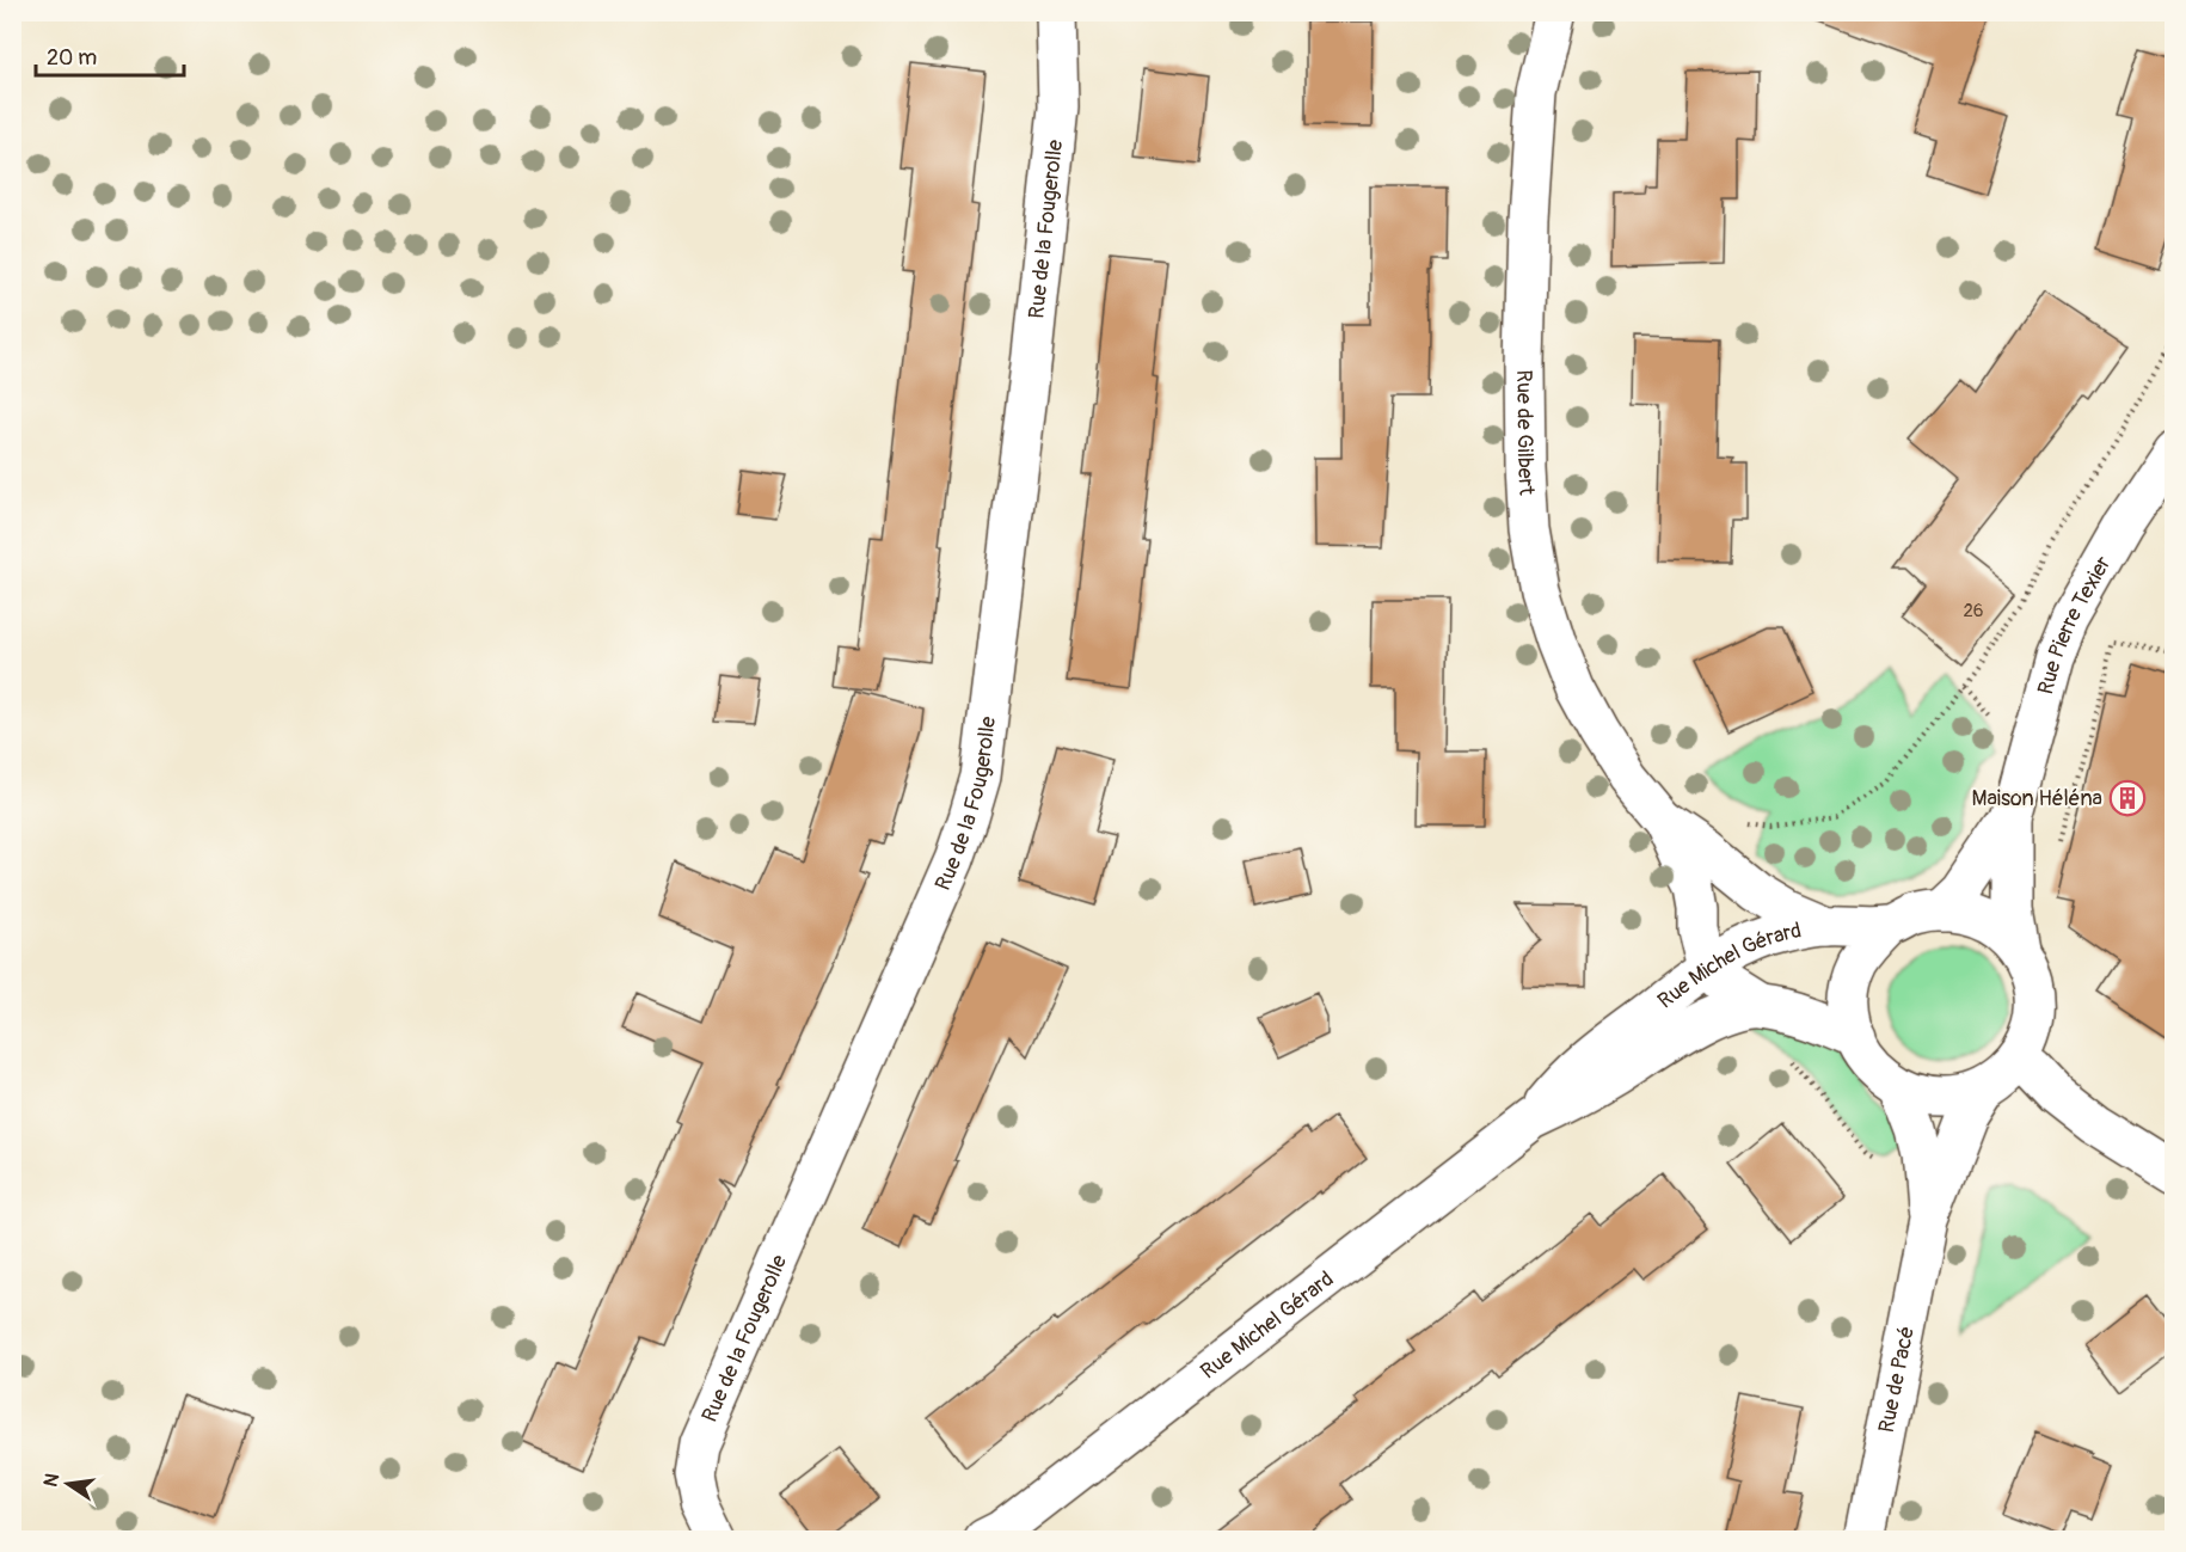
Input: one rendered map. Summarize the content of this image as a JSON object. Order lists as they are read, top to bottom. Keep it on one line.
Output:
{"streets":{"street":["Rue de la Fougerolle","Rue de Gilbert","Rue Pierre Texier","Rue Michel Gérard","Rue de Pacé"]},"crossings":[["Rue de Gilbert","Rue Michel Gérard"],["Rue Pierre Texier","Rue Michel Gérard"]],"places":{"building":["Maison Héléna"]},"house_numbers":["26"],"scale_bar":"20 m","north":"left"}
